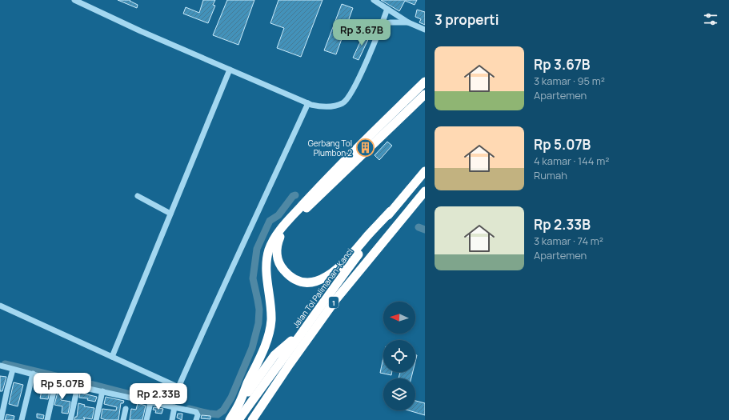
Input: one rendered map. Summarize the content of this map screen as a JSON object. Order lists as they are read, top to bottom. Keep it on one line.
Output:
{"streets":{"highway":["Jalan Tol Palimanan–Kanci","1"]},"places":{"building":["Gerbang Tol Plumbon 2"]},"north":"left","page":{"heading":"3 properti","price":["Rp 3.67B","Rp 5.07B","Rp 2.33B"],"list":[{"name":"Rp 3.67B","note":"3 kamar · 95 m² · Apartemen"},{"name":"Rp 5.07B","note":"4 kamar · 144 m² · Rumah"},{"name":"Rp 2.33B","note":"3 kamar · 74 m² · Apartemen"}]}}
